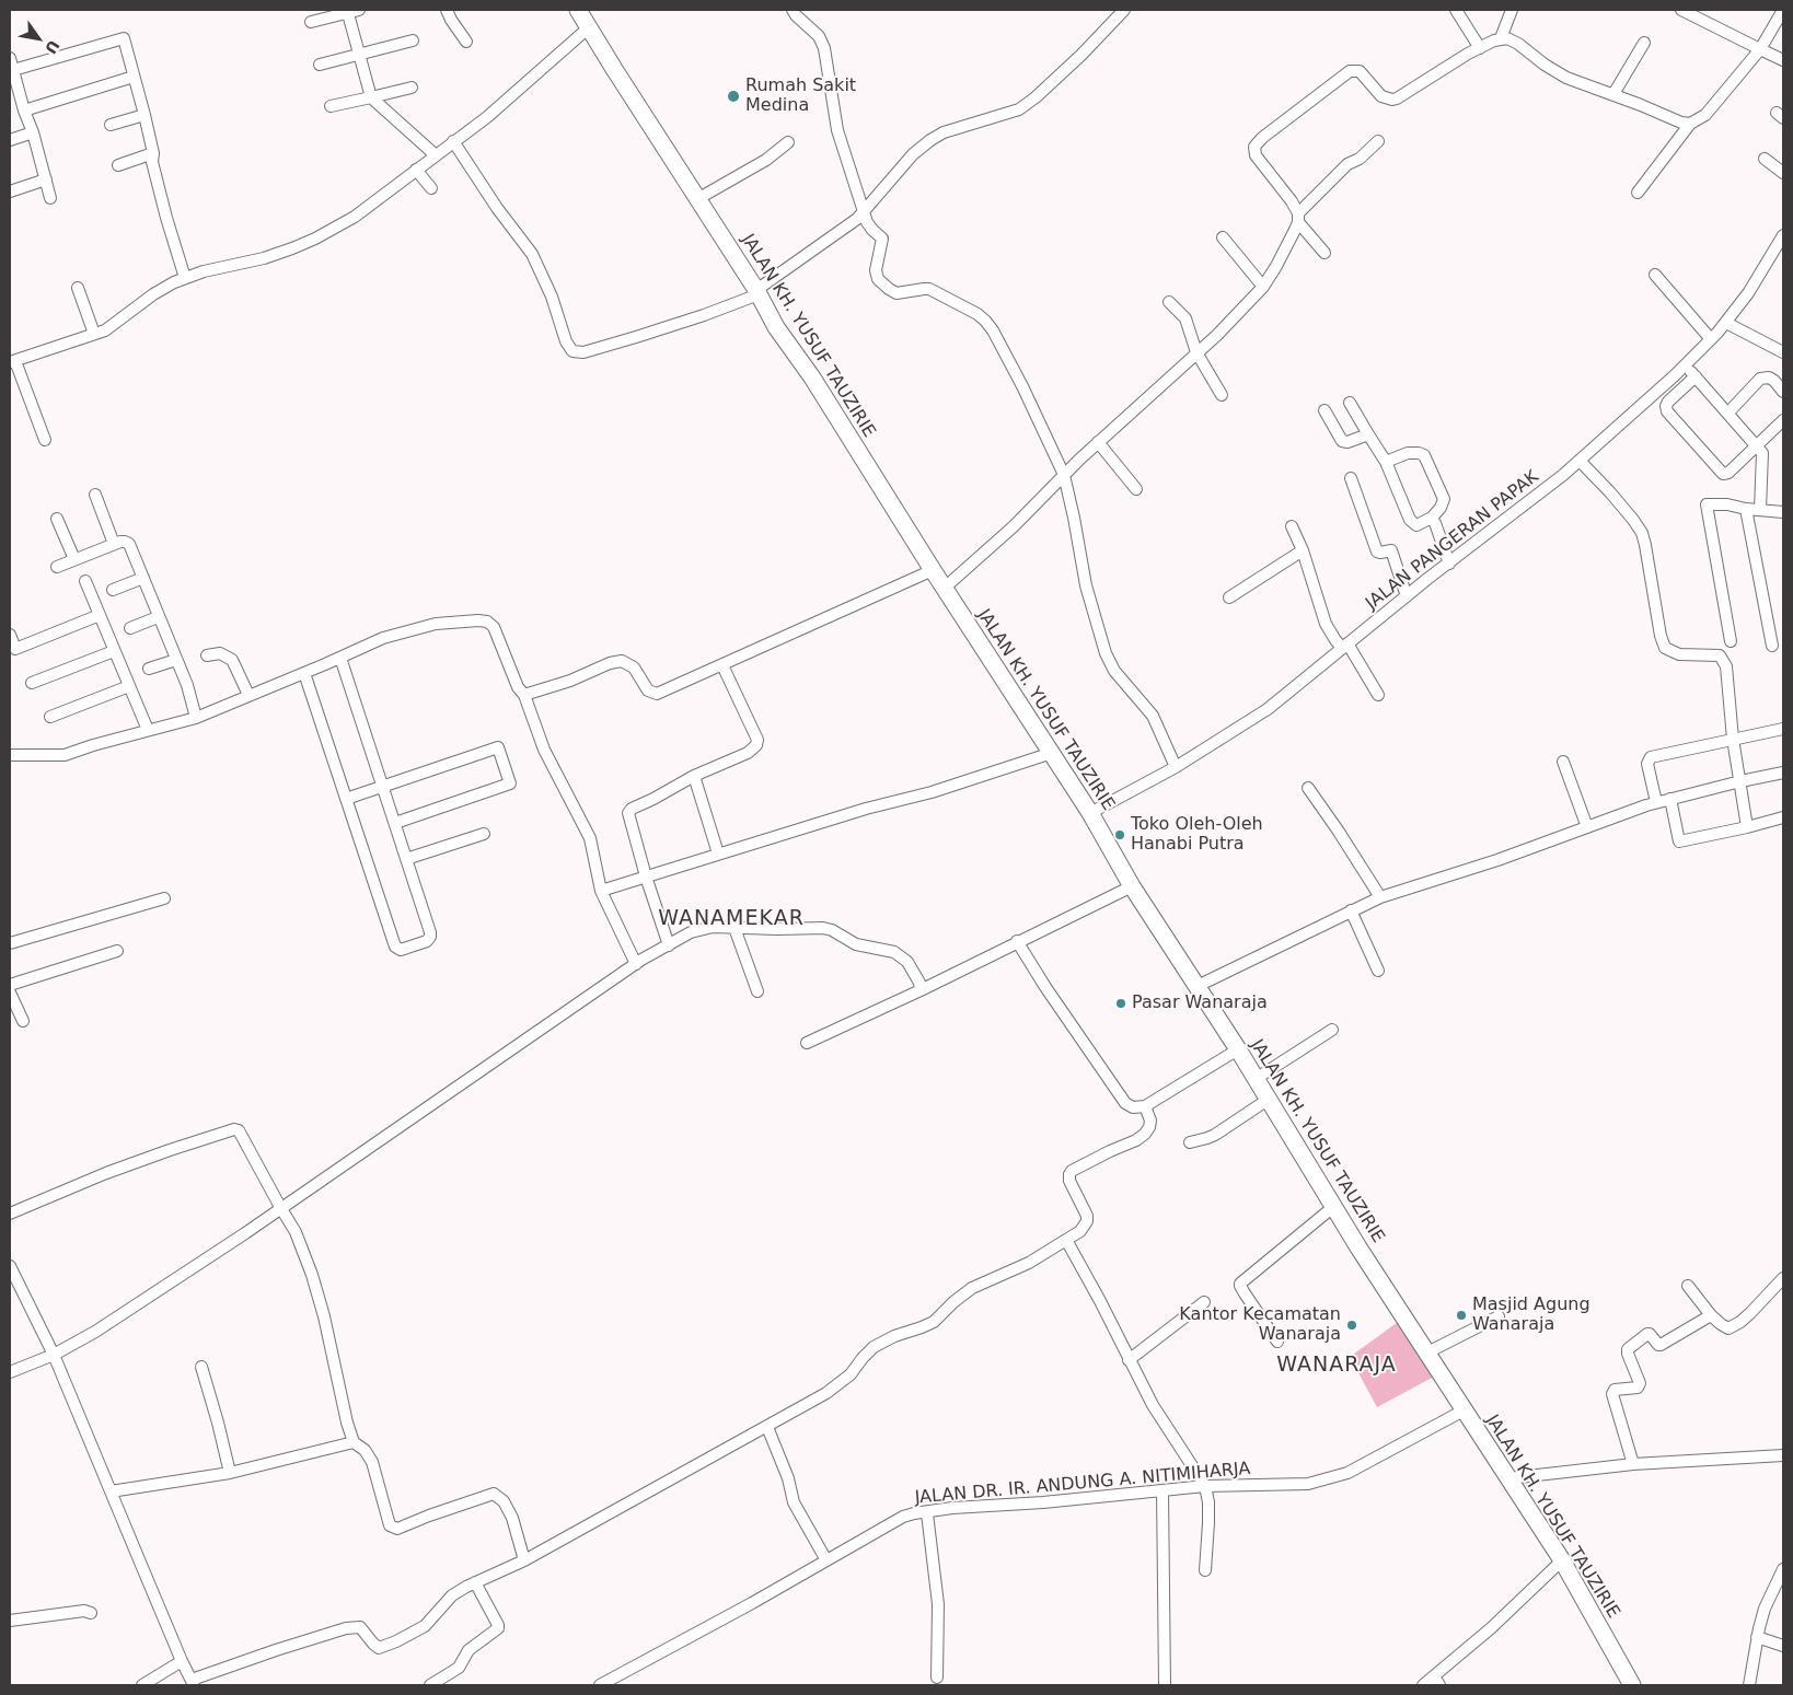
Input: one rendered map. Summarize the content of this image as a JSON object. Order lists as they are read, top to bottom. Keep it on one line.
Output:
{"streets":{"main road":["JALAN KH. YUSUF TAUZIRIE"],"street":["JALAN PANGERAN PAPAK","JALAN DR. IR. ANDUNG A. NITIMIHARJA"]},"crossings":[["JALAN KH. YUSUF TAUZIRIE","JALAN PANGERAN PAPAK"],["JALAN KH. YUSUF TAUZIRIE","JALAN DR. IR. ANDUNG A. NITIMIHARJA"]],"districts":["WANAMEKAR","WANARAJA"],"places":["Rumah Sakit Medina","Toko Oleh-Oleh Hanabi Putra","Pasar Wanaraja","Masjid Agung Wanaraja","Kantor Kecamatan Wanaraja"],"north":"bottom right"}
